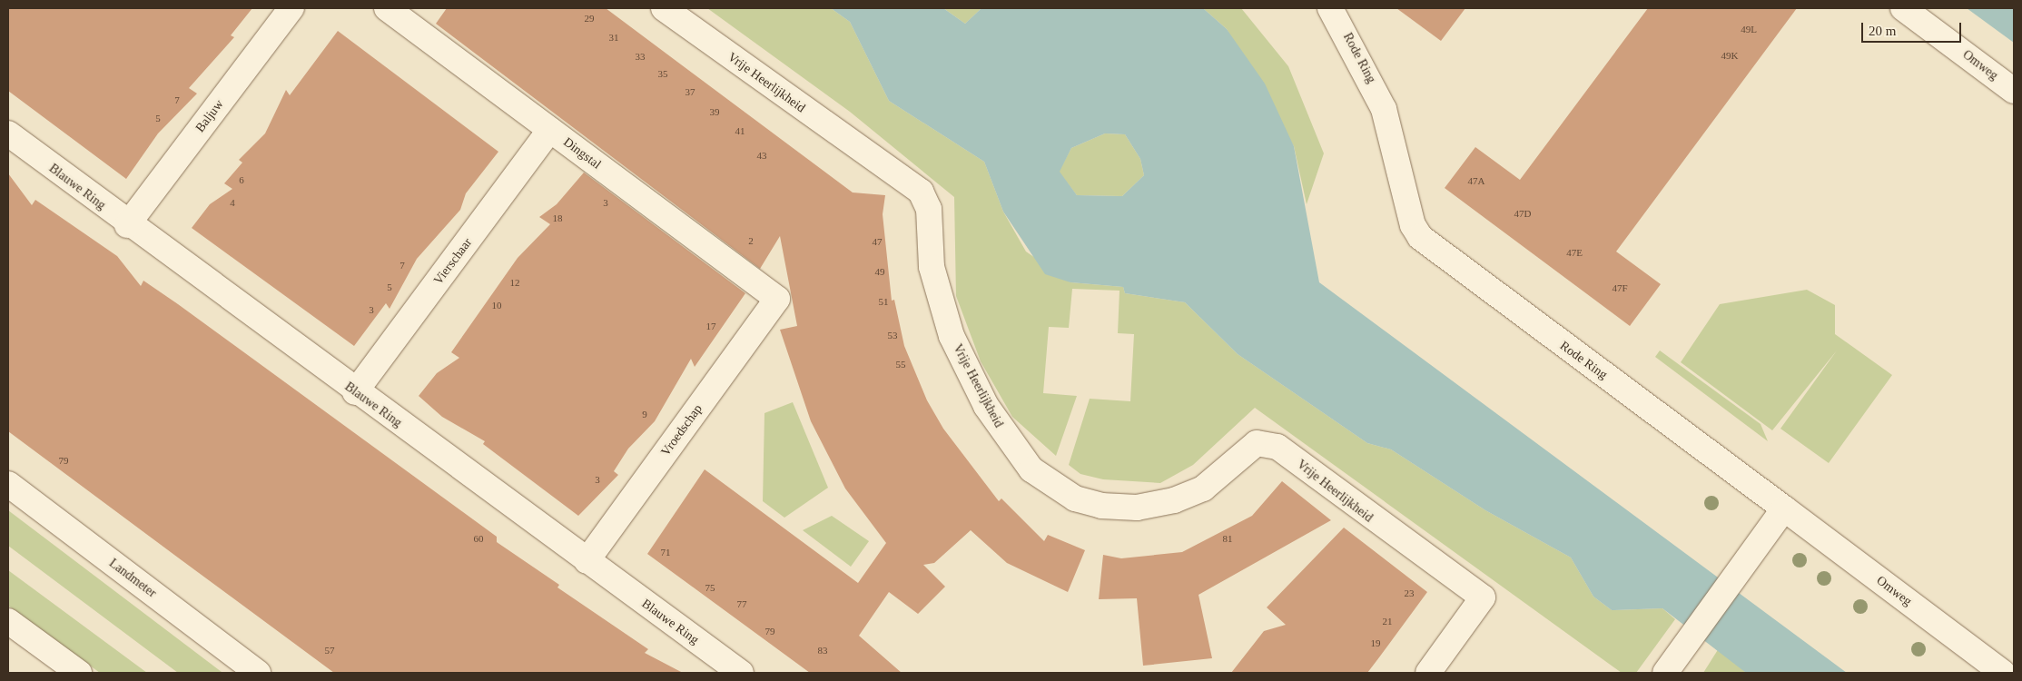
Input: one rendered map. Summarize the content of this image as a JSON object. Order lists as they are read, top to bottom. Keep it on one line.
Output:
{"streets":{"street":["Rode Ring","Omweg","Vrije Heerlijkheid","Baljuw","Dingstal","Blauwe Ring","Vierschaar","Vroedschap","Landmeter"]},"crossings":[["Rode Ring","Omweg"],["Baljuw","Blauwe Ring"],["Dingstal","Vierschaar"],["Dingstal","Vroedschap"],["Blauwe Ring","Vierschaar"],["Blauwe Ring","Vroedschap"]],"house_numbers":["29","49L","31","49K","33","35","37","7","39","5","41","43","6","47A","4","3","47D","18","2","47","47E","7","49","12","5","47F","51","10","3","17","53","55","9","79","3","60","81","71","75","23","77","21","79","19","57","83"],"scale_bar":"20 m"}
